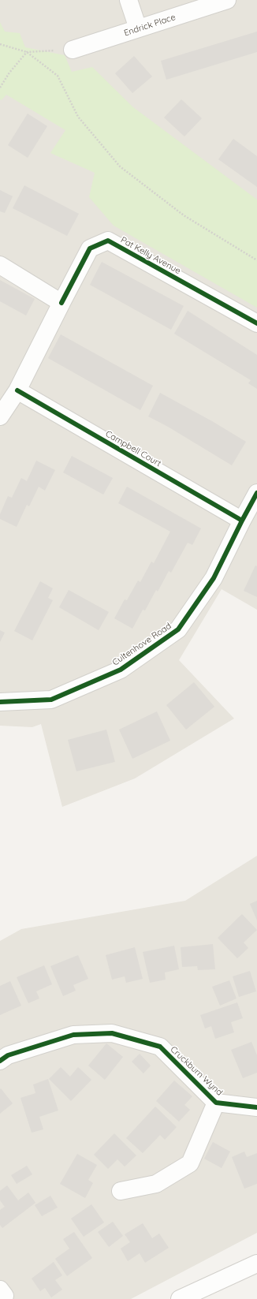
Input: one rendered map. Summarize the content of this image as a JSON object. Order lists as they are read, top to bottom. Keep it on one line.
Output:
{"streets":{"street":["Endrick Place","Pat Kelly Avenue","Campbell Court","Cultenhove Road","Cruckburn Wynd"]},"crossings":[["Campbell Court","Cultenhove Road"]]}
